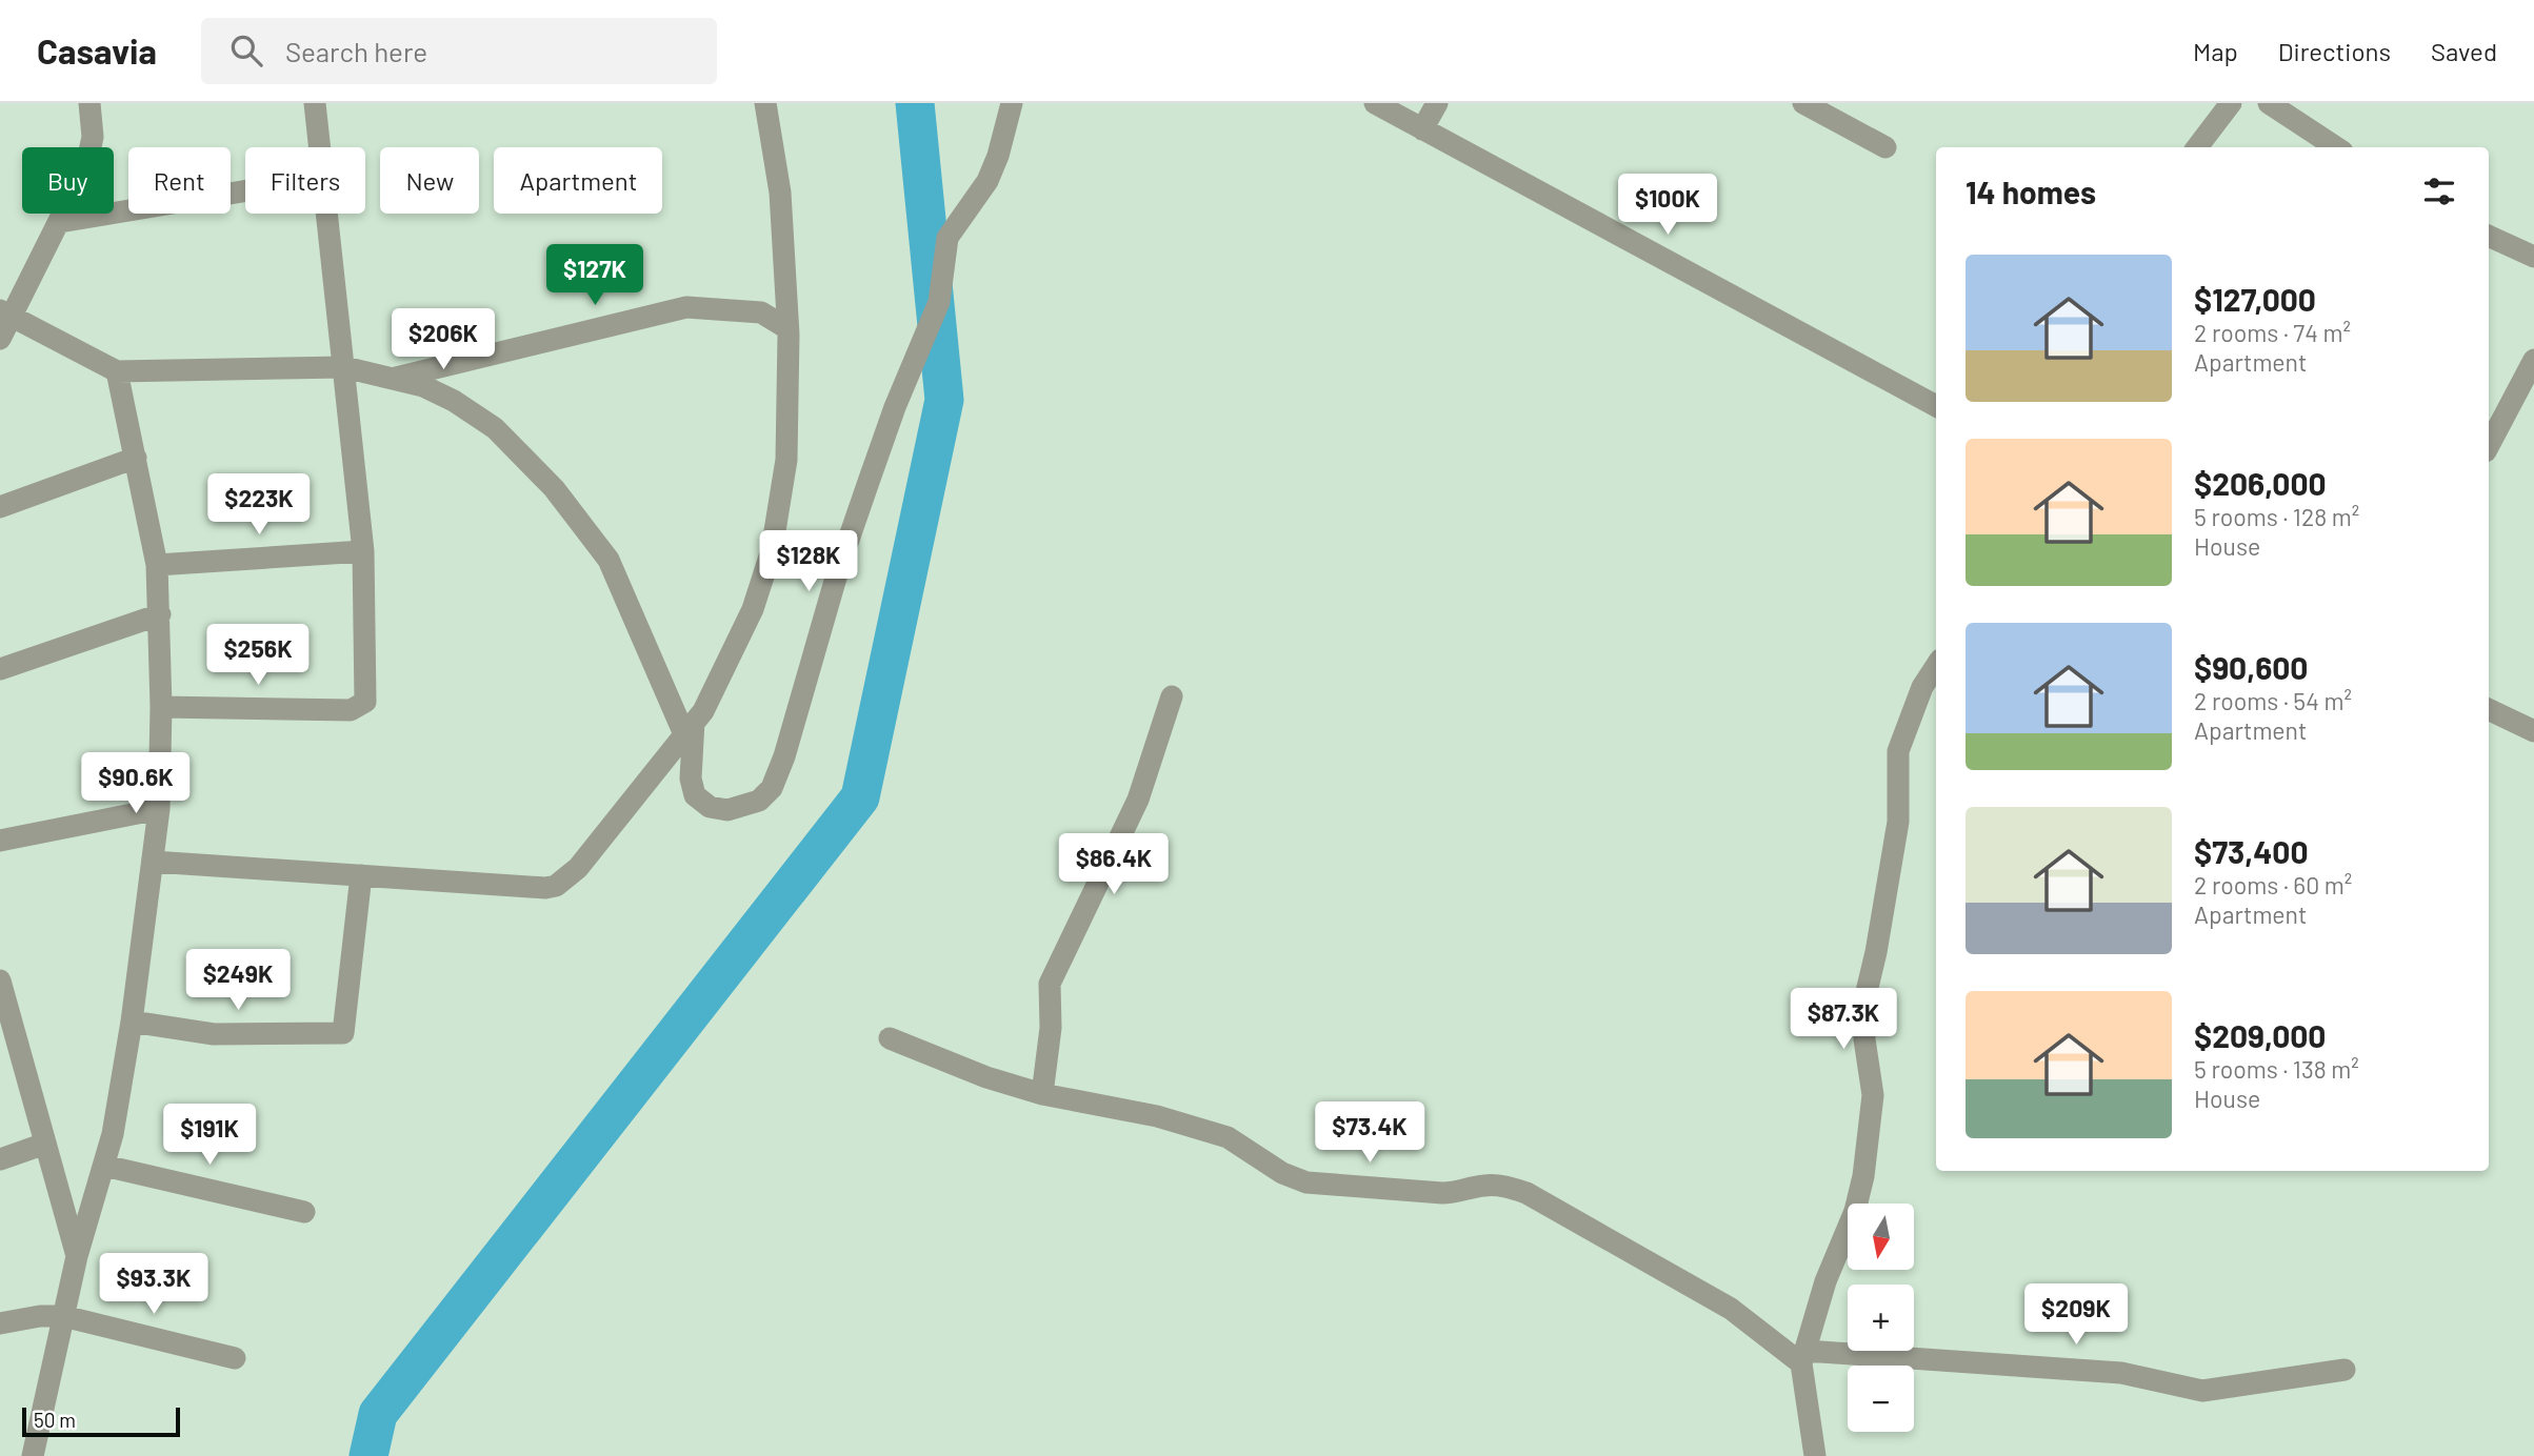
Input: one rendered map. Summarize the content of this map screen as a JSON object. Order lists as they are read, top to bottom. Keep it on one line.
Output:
{"scale_bar":"50 m","north":"bottom","page":{"header":"Casavia","search":"Search here","nav":["Map","Directions","Saved"],"chip":["Buy","Rent","Filters","New","Apartment"],"heading":"14 homes","price":["$100K","$127K","$206K","$223K","$128K","$256K","$90.6K","$86.4K","$249K","$87.3K","$73.4K","$191K","$93.3K","$209K"],"list":[{"name":"$127,000","note":"2 rooms · 74 m² · Apartment"},{"name":"$206,000","note":"5 rooms · 128 m² · House"},{"name":"$90,600","note":"2 rooms · 54 m² · Apartment"},{"name":"$73,400","note":"2 rooms · 60 m² · Apartment"},{"name":"$209,000","note":"5 rooms · 138 m² · House"}],"map_buttons":["+","−"],"scale":"50 m"}}
